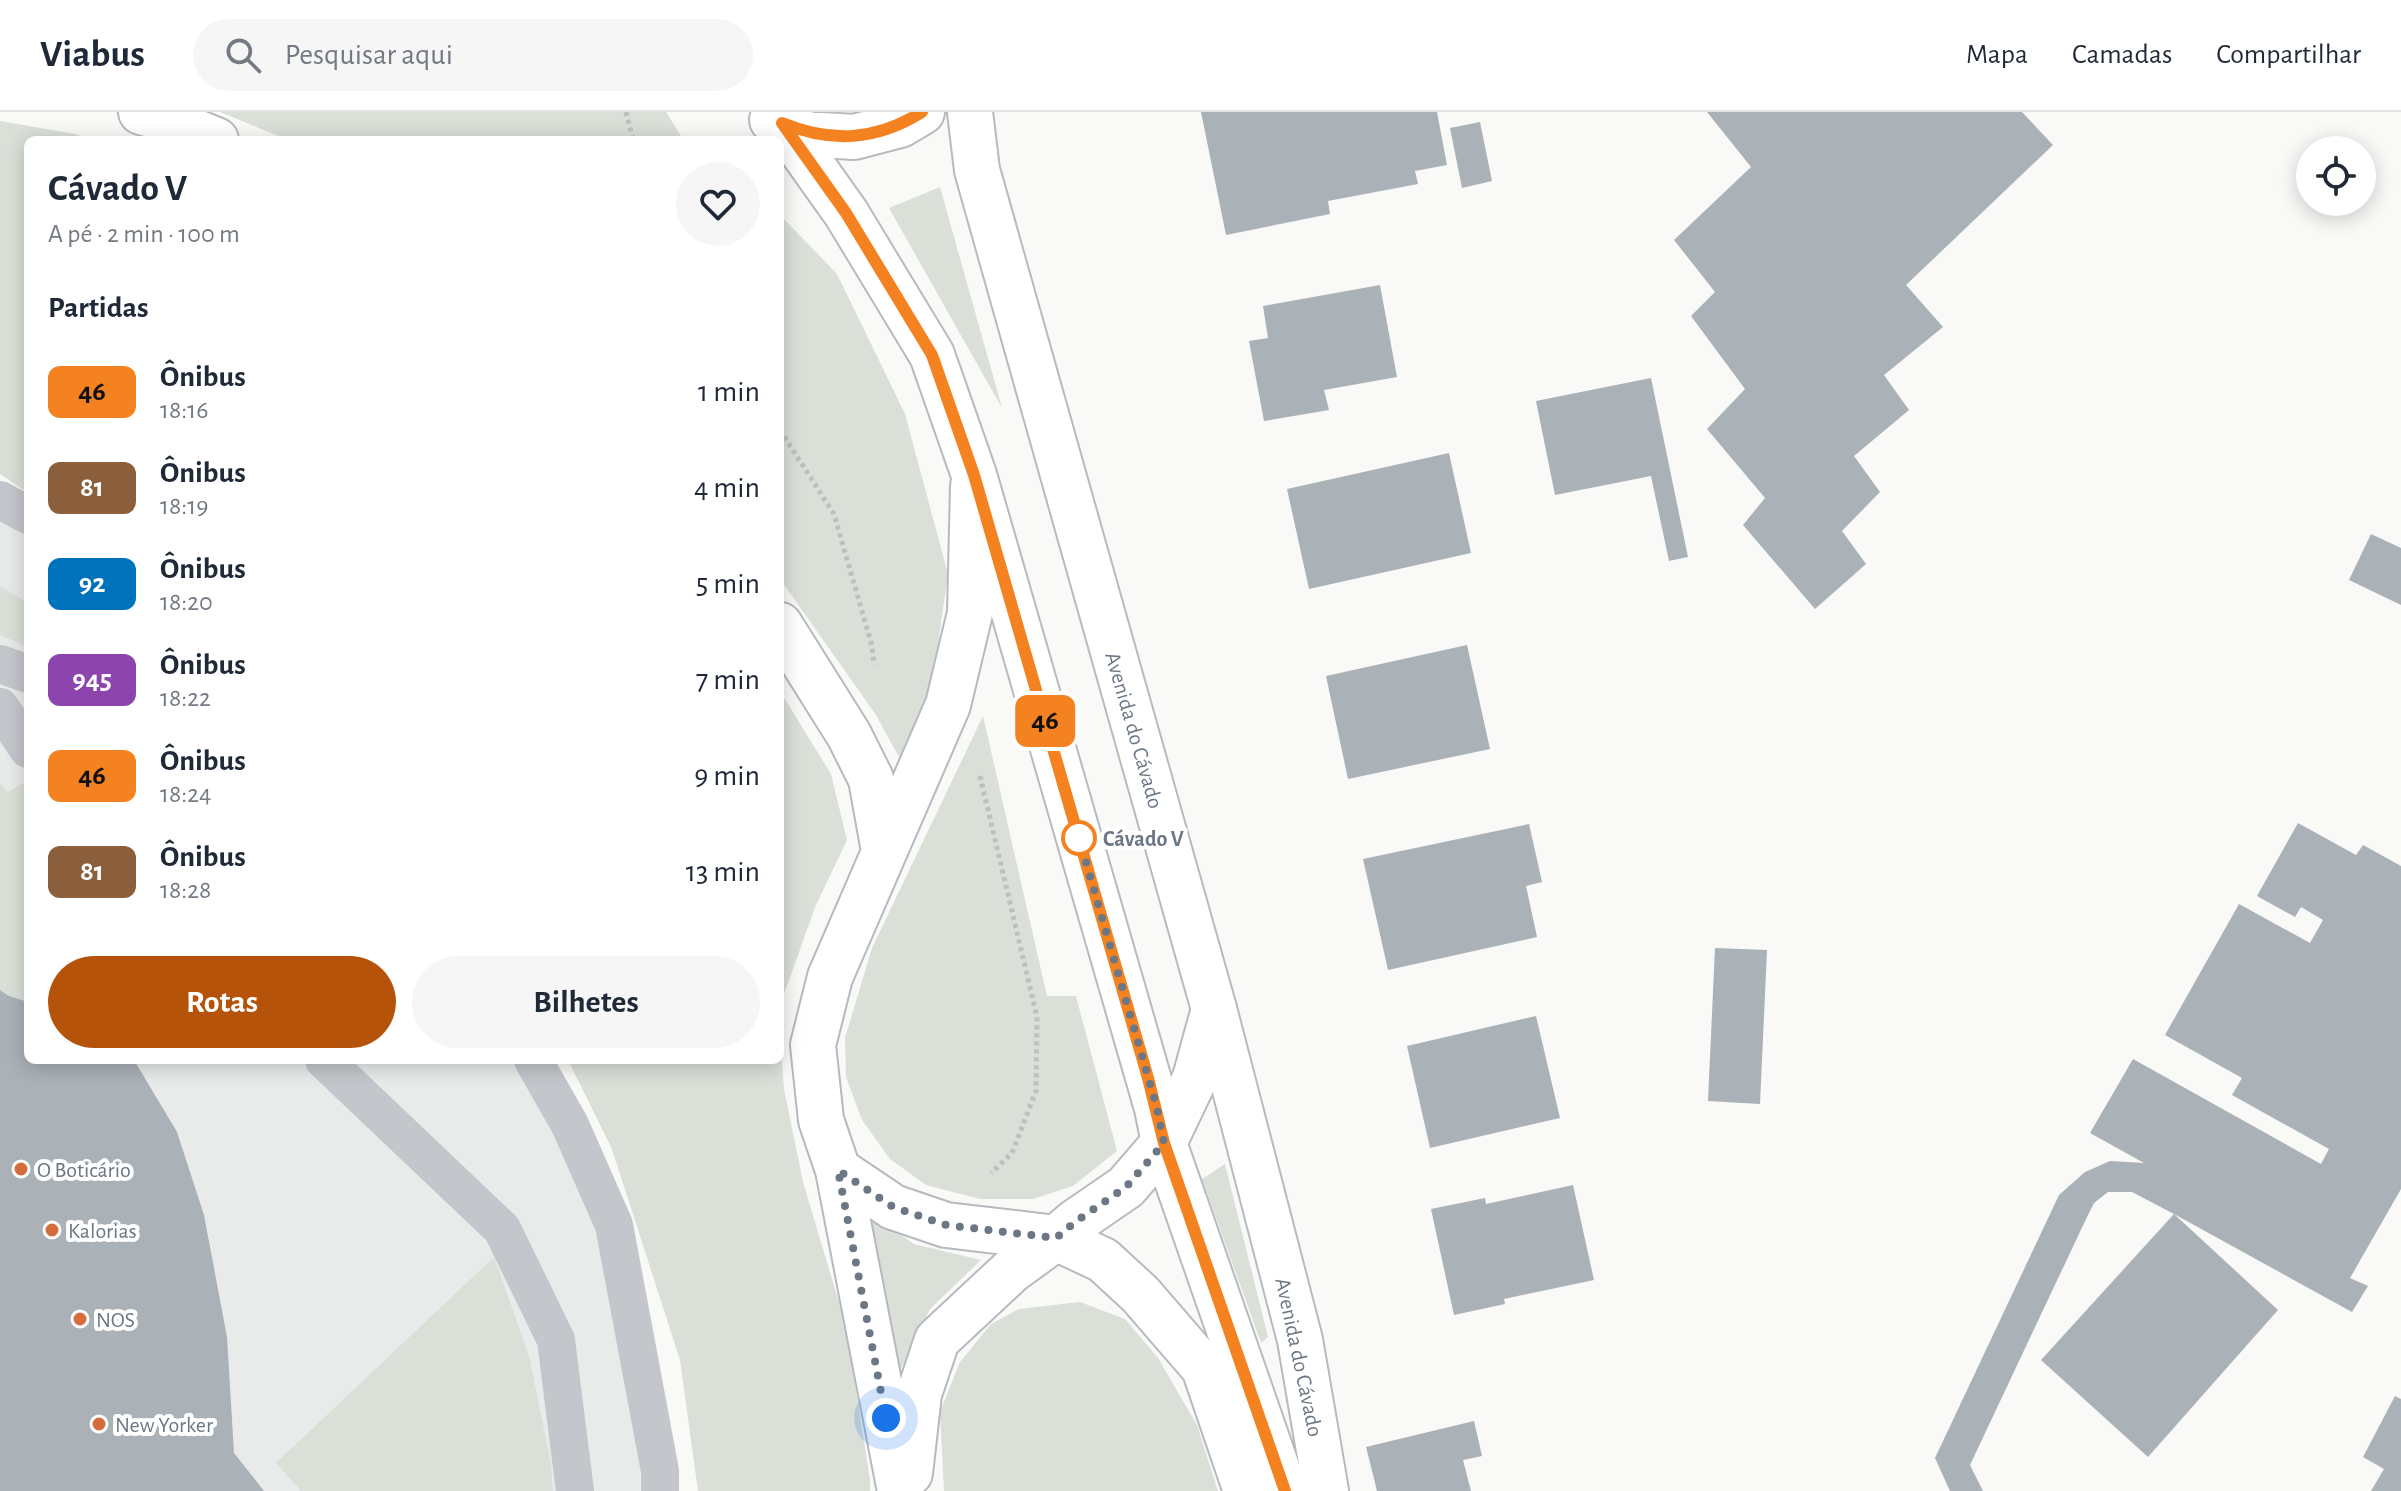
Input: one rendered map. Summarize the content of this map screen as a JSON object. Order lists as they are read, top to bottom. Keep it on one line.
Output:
{"streets":{"main road":["Avenida do Cávado"]},"places":["Cávado V","O Boticário","Kalorias","NOS","New Yorker"],"lines":["bus line 46"],"page":{"header":"Viabus","search":"Pesquisar aqui","nav":["Mapa","Camadas","Compartilhar"],"on_map":"46","heading":[["Cávado V","A pé · 2 min · 100 m"],"Partidas"],"list":[{"mark":"46","name":"Ônibus","note":"18:16","value":"1 min"},{"mark":"81","name":"Ônibus","note":"18:19","value":"4 min"},{"mark":"92","name":"Ônibus","note":"18:20","value":"5 min"},{"mark":"945","name":"Ônibus","note":"18:22","value":"7 min"},{"mark":"46","name":"Ônibus","note":"18:24","value":"9 min"},{"mark":"81","name":"Ônibus","note":"18:28","value":"13 min"}],"buttons":["Rotas","Bilhetes"]}}
